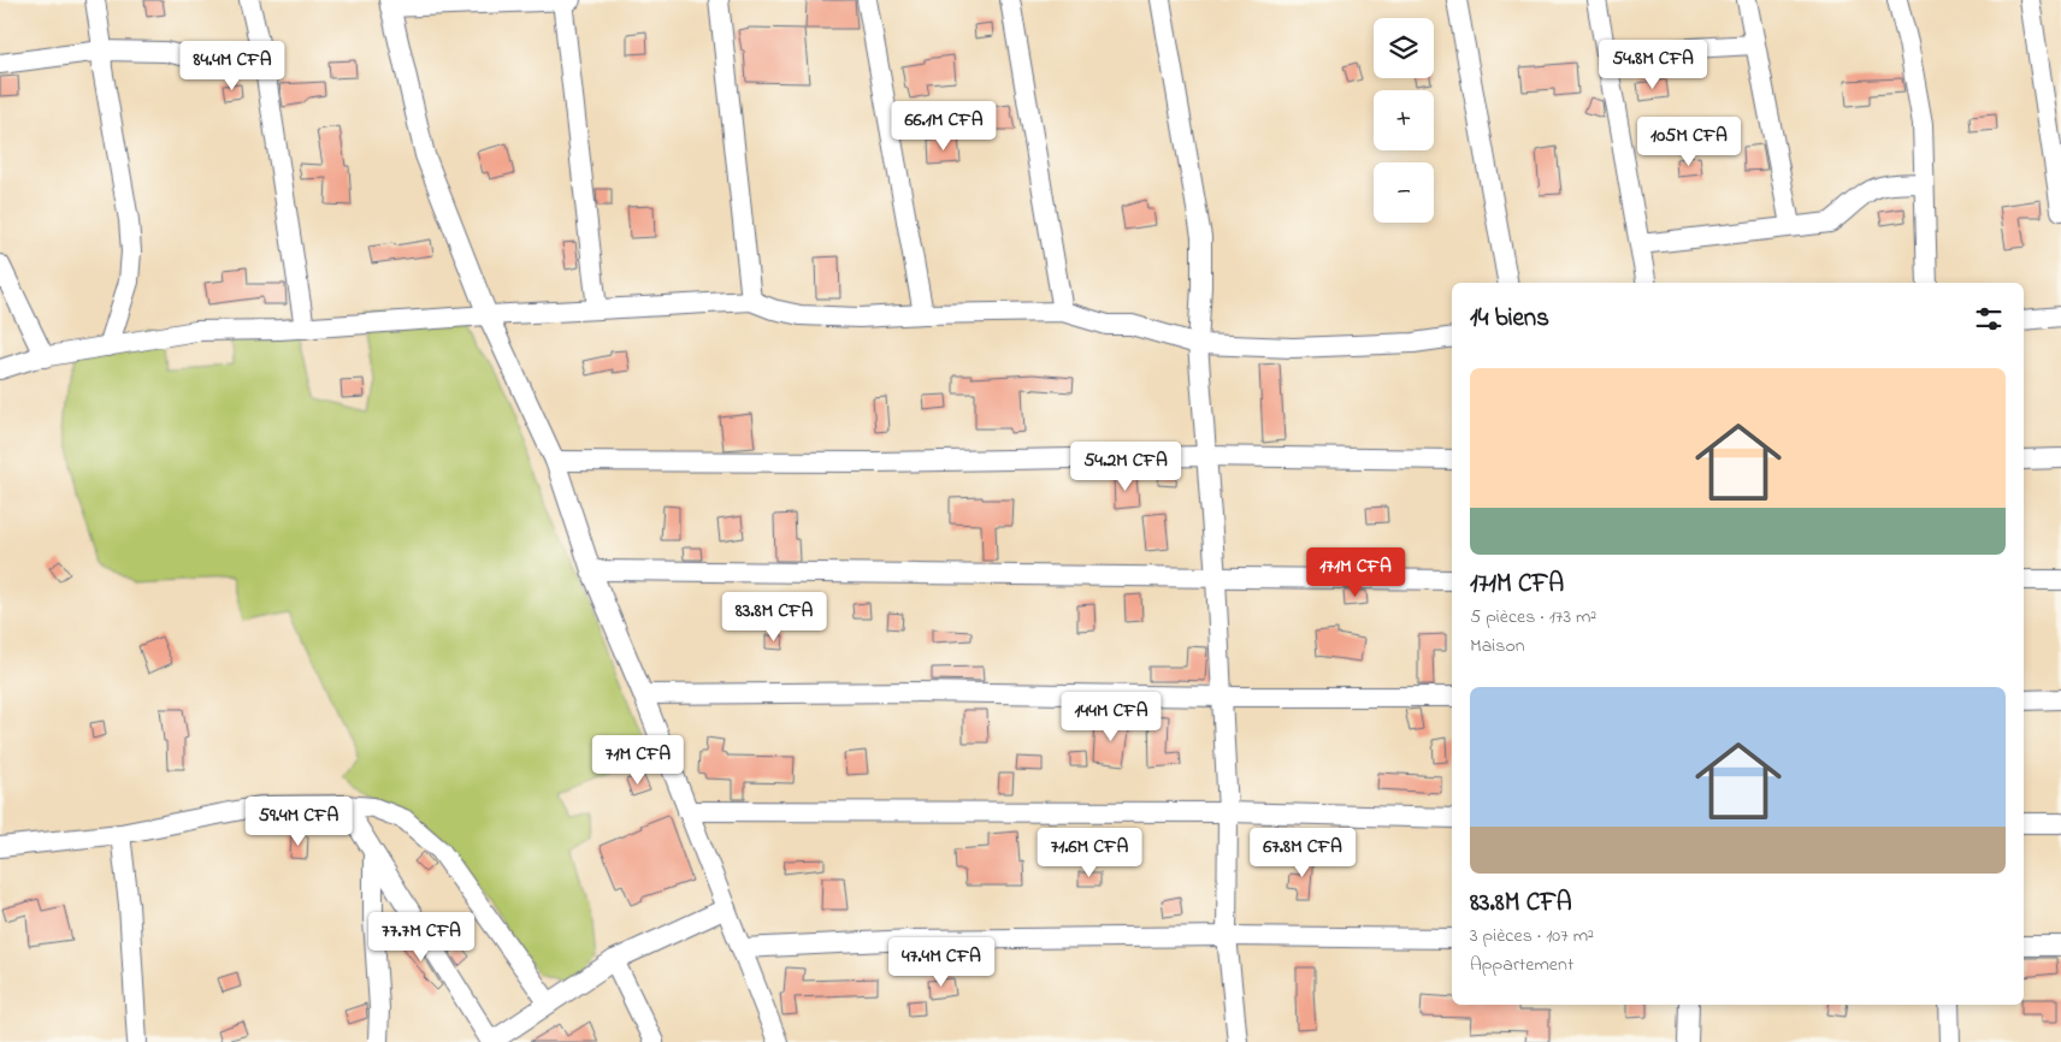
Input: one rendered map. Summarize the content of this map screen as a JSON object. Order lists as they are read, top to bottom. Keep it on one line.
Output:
{"page":{"map_buttons":["+","−"],"price":["54.8M CFA","84.4M CFA","66.1M CFA","105M CFA","54.2M CFA","171M CFA","83.8M CFA","144M CFA","71M CFA","59.4M CFA","71.6M CFA","67.8M CFA","77.7M CFA","47.4M CFA"],"heading":"14 biens","list":[{"name":"171M CFA","note":"5 pièces · 173 m² · Maison"},{"name":"83.8M CFA","note":"3 pièces · 107 m² · Appartement"}]}}
